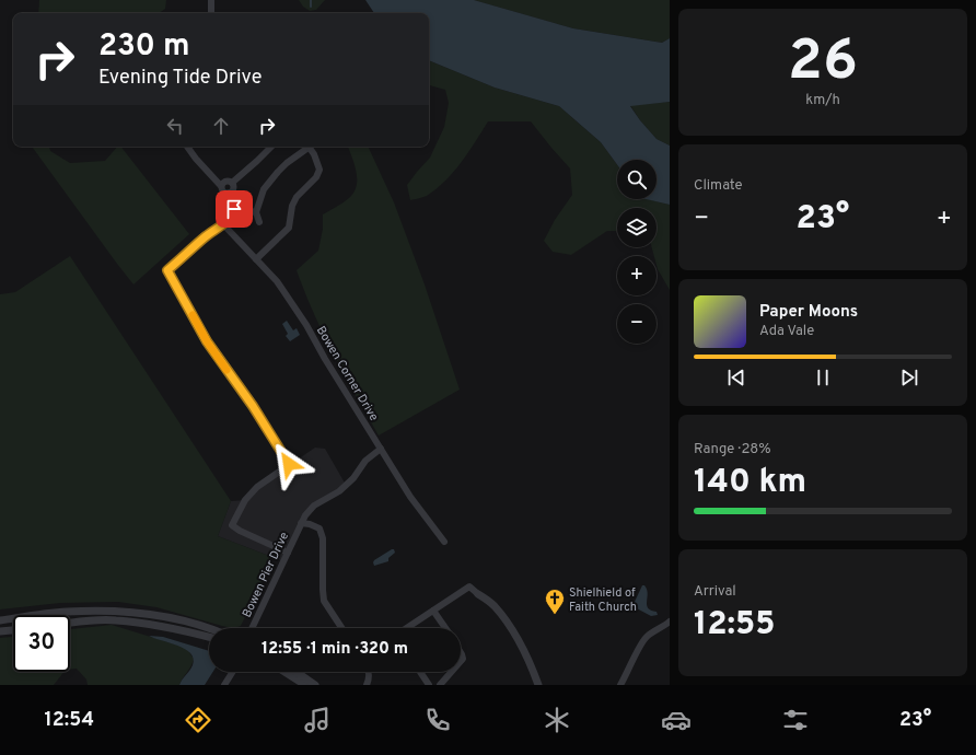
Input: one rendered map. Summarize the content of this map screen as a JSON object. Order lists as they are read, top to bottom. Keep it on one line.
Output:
{"streets":{"street":["Bowen Corner Drive","Bowen Pier Drive"]},"crossings":[["Bowen Corner Drive","Bowen Pier Drive"]],"places":{"church":["Shielhield of Faith Church"]},"page":{"tile":[["26","km/h"],"Climate",["Range · 28%","140 km"],["Arrival","12:55"]],"turn":["230 m","Evening Tide Drive"],"map_buttons":["+","−"],"heat":["−","23°","+"],"song":["Paper Moons","Ada Vale"],"limit":"30","trip":"12:55 · 1 min · 320 m","tabs":["12:54","23°"]}}
